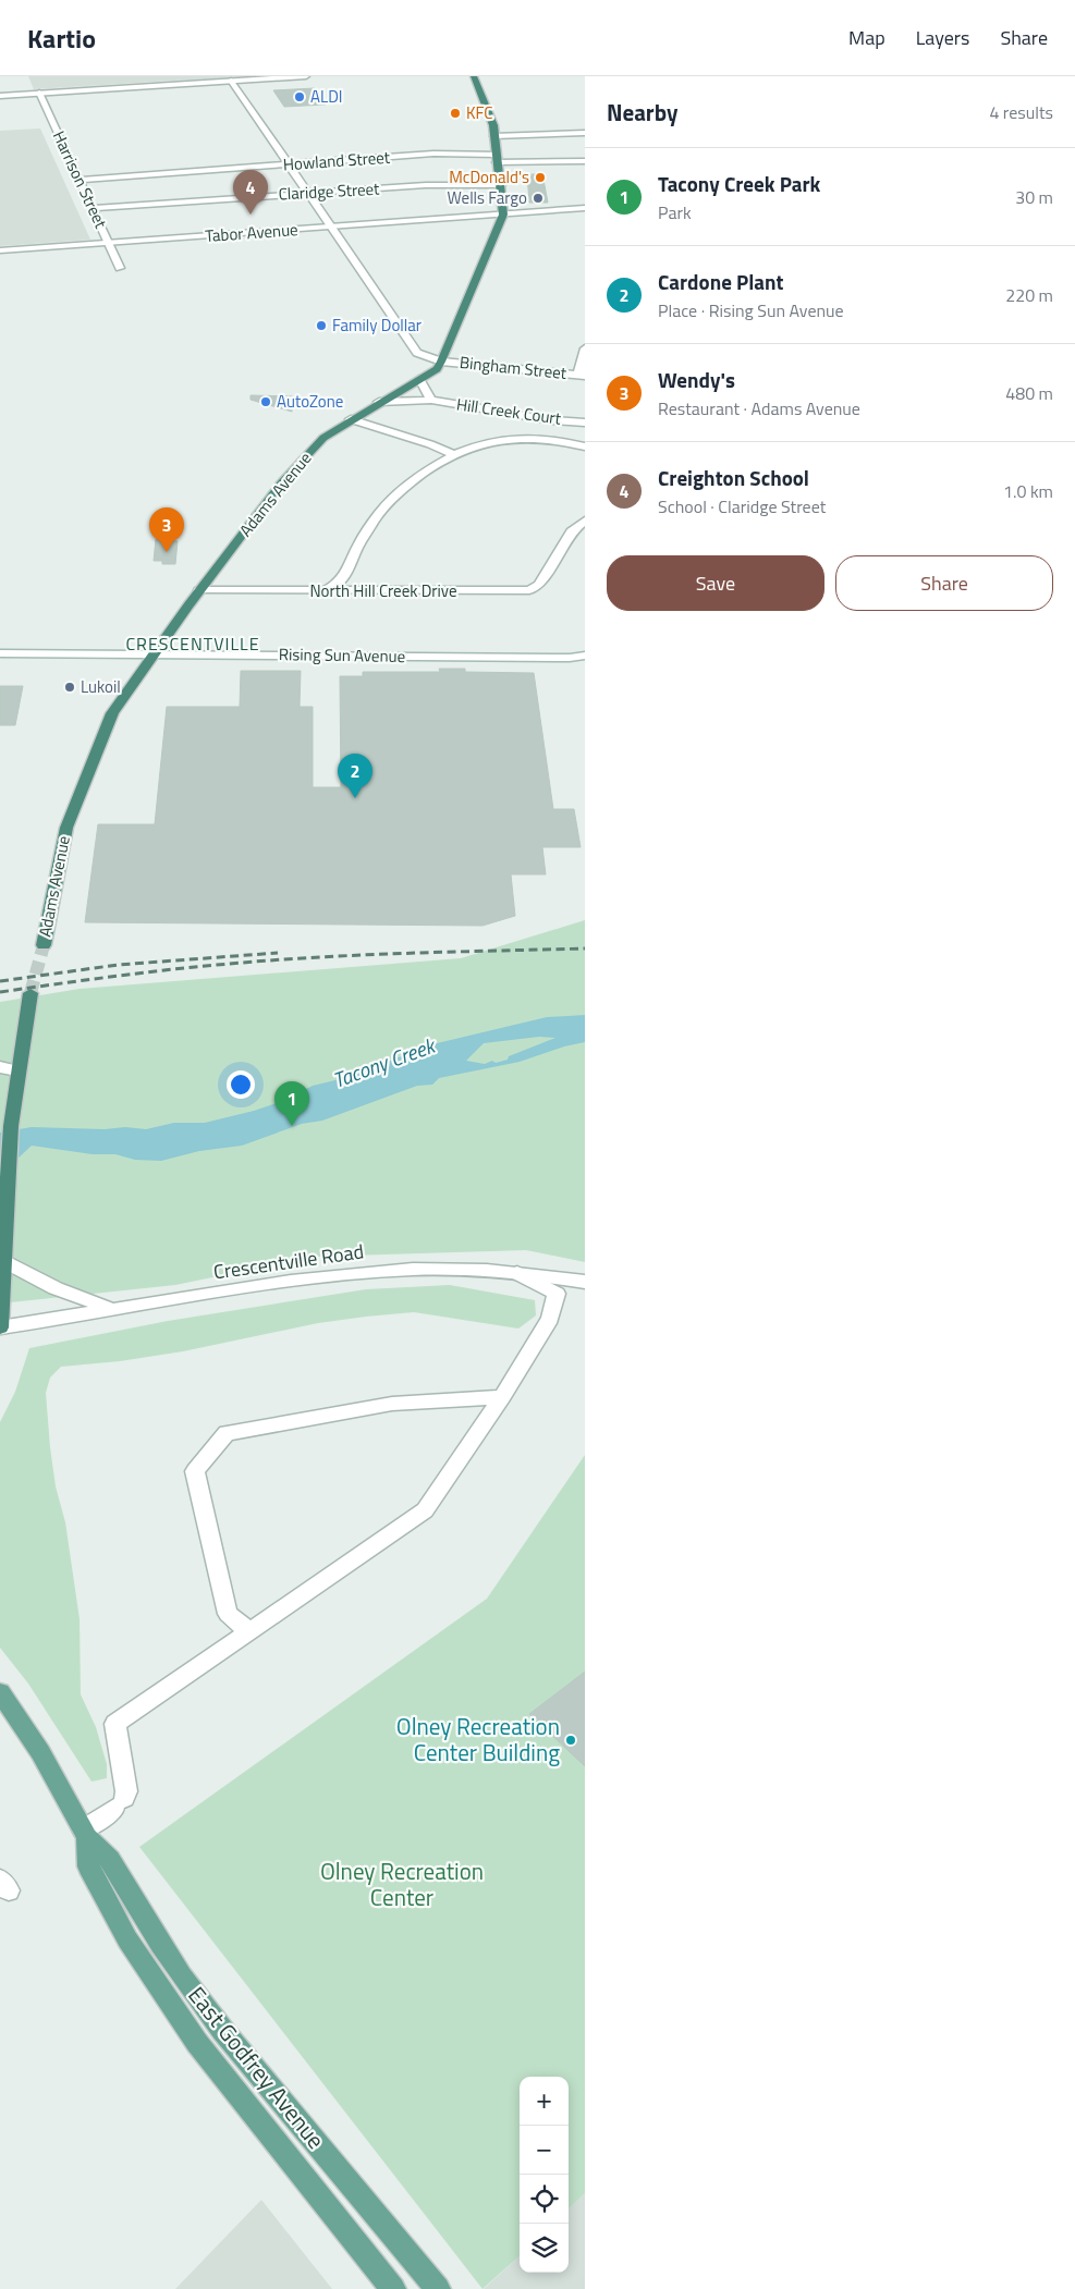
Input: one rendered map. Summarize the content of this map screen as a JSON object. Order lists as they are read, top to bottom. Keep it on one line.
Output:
{"streets":{"highway":["Adams Avenue"],"main road":["East Godfrey Avenue"],"street":["Howland Street","Harrison Street","Claridge Street","Tabor Avenue","Bingham Street","Hill Creek Court","North Hill Creek Drive","Rising Sun Avenue","Crescentville Road"]},"crossings":[["Howland Street","Harrison Street"],["Howland Street","Hill Creek Court"],["Howland Street","Adams Avenue"],["Harrison Street","Claridge Street"],["Harrison Street","Tabor Avenue"],["Claridge Street","Hill Creek Court"],["Claridge Street","Adams Avenue"],["Tabor Avenue","Hill Creek Court"],["Tabor Avenue","Adams Avenue"],["Bingham Street","Hill Creek Court"],["Bingham Street","Adams Avenue"],["Hill Creek Court","Adams Avenue"],["Adams Avenue","North Hill Creek Drive"],["Adams Avenue","Rising Sun Avenue"]],"districts":["CRESCENTVILLE"],"water":["Tacony Creek"],"parks":["Olney Recreation Center"],"places":["ALDI","KFC","McDonald's","Wells Fargo","Family Dollar","AutoZone","Lukoil","Olney Recreation Center Building"],"page":{"header":"Kartio","nav":["Map","Layers","Share"],"heading":["Nearby","4 results"],"list":[{"mark":"1","name":"Tacony Creek Park","note":"Park","value":"30 m"},{"mark":"2","name":"Cardone Plant","note":"Place · Rising Sun Avenue","value":"220 m"},{"mark":"3","name":"Wendy's","note":"Restaurant · Adams Avenue","value":"480 m"},{"mark":"4","name":"Creighton School","note":"School · Claridge Street","value":"1.0 km"}],"pins":["4","3","2","1"],"buttons":["Save","Share"],"map_buttons":["+","−"]}}
